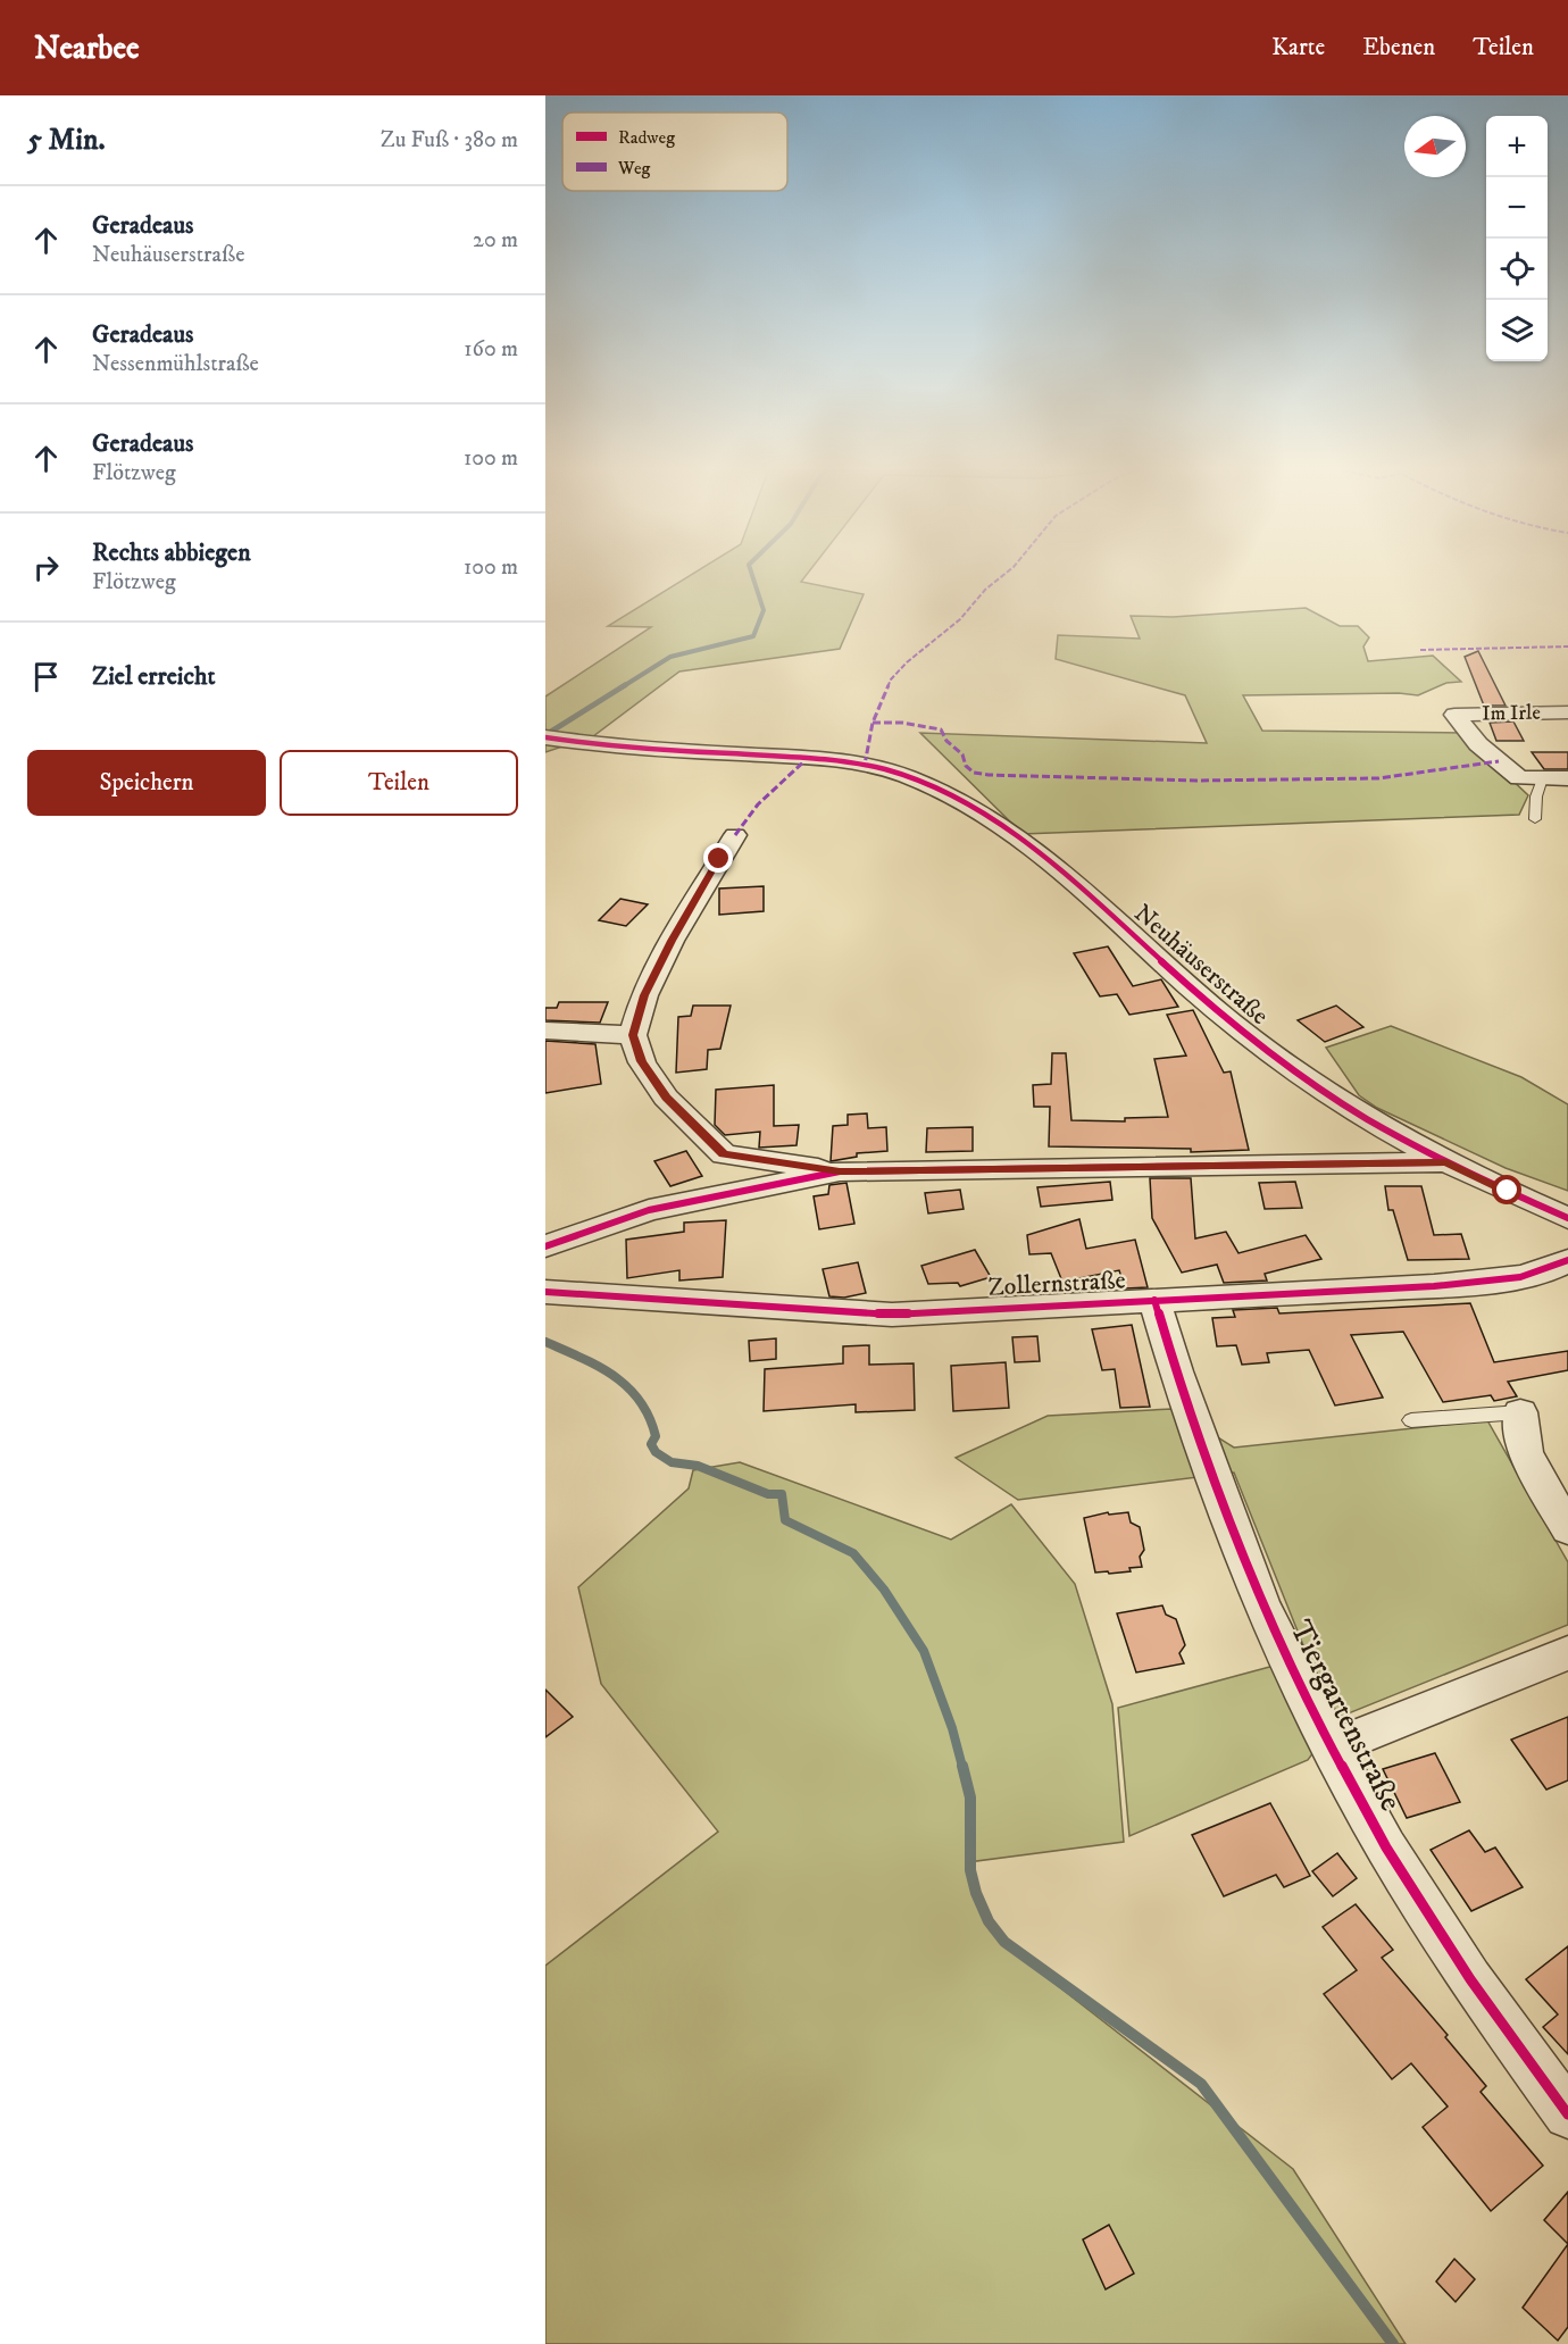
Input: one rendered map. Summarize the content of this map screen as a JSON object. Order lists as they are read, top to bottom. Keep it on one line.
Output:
{"streets":{"street":["Im Irle","Neuhäuserstraße","Zollernstraße","Tiergartenstraße"]},"crossings":[["Zollernstraße","Tiergartenstraße"]],"legend":["Radweg","Weg"],"north":"left","page":{"header":"Nearbee","nav":["Karte","Ebenen","Teilen"],"heading":["5 Min.","Zu Fuß · 380 m"],"map_buttons":["+","−"],"list":[["Geradeaus","Neuhäuserstraße","20 m"],["Geradeaus","Nessenmühlstraße","160 m"],["Geradeaus","Flötzweg","100 m"],["Rechts abbiegen","Flötzweg","100 m"],"Ziel erreicht"],"buttons":["Speichern","Teilen"]}}
